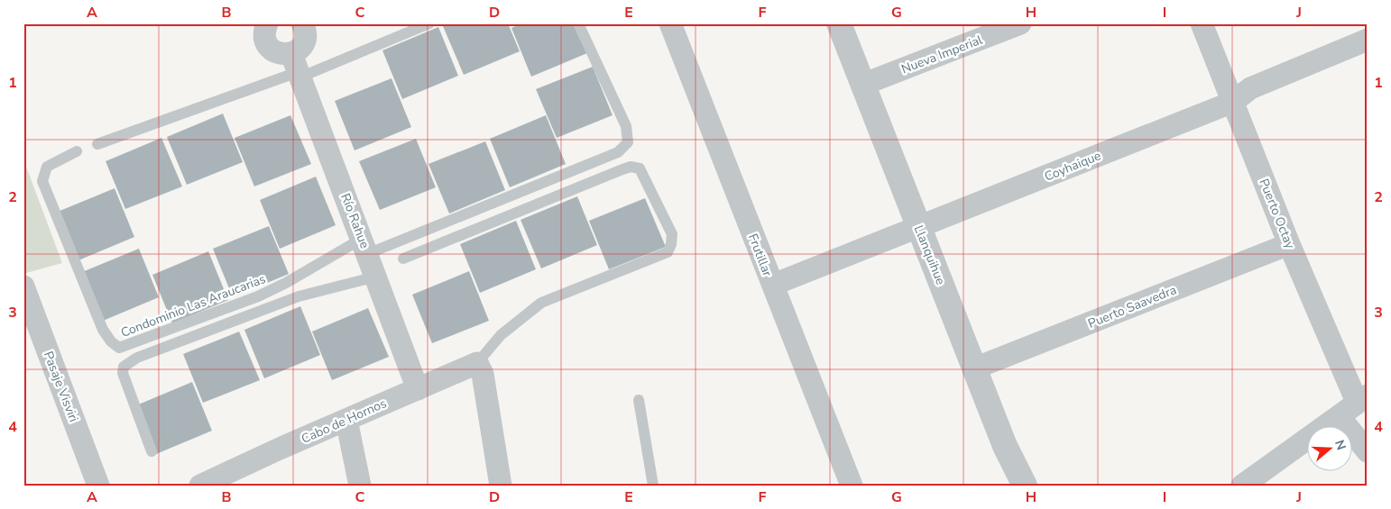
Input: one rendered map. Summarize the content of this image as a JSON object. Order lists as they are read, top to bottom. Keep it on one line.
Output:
{"streets":{"street":["Nueva Imperial","Coyhaique","Puerto Octay","Río Rahue","Frutillar","Llanquihue","Puerto Saavedra","Pasaje Visviri","Cabo de Hornos"],"lane":["Condominio Las Araucarias"]},"crossings":[["Nueva Imperial","Llanquihue"],["Coyhaique","Puerto Octay"],["Coyhaique","Frutillar"],["Coyhaique","Llanquihue"],["Puerto Octay","Puerto Saavedra"],["Río Rahue","Condominio Las Araucarias"],["Río Rahue","Cabo de Hornos"],["Llanquihue","Puerto Saavedra"]],"north":"right","grid":{"columns":["A","B","C","D","E","F","G","H","I","J"],"rows":["1","2","3","4"]}}
